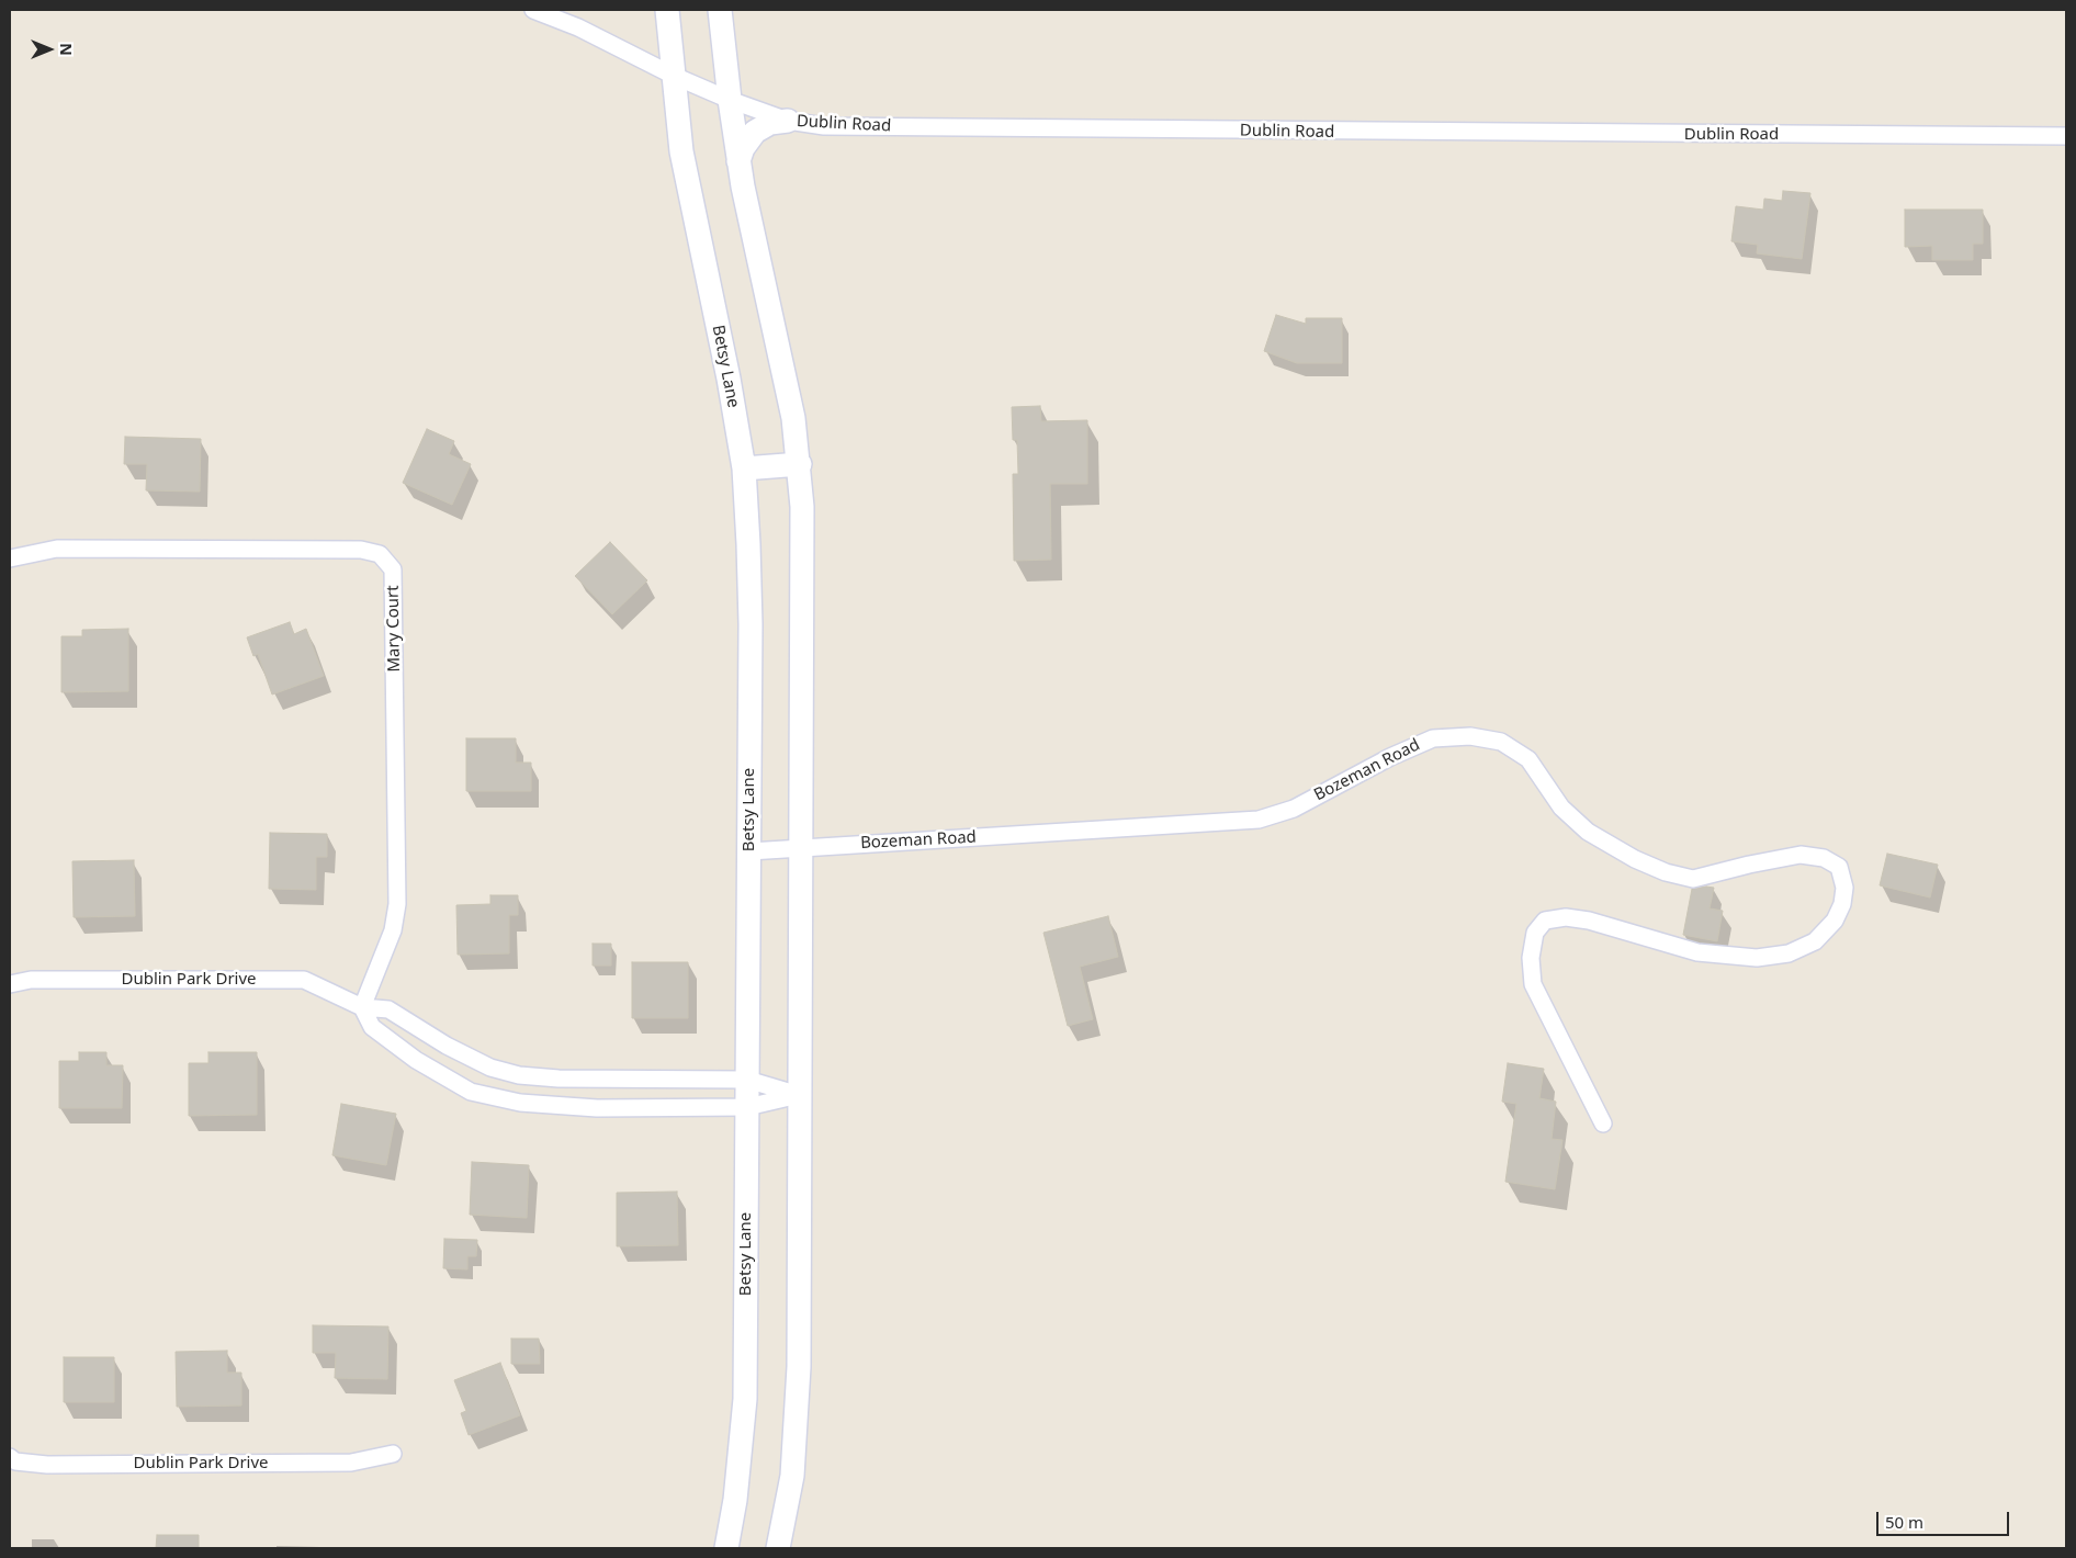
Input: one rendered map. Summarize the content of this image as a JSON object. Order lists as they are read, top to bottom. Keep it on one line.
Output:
{"streets":{"main road":["Betsy Lane"],"street":["Dublin Road","Mary Court","Bozeman Road","Dublin Park Drive"]},"crossings":[["Dublin Road","Betsy Lane"],["Betsy Lane","Bozeman Road"],["Betsy Lane","Dublin Park Drive"],["Mary Court","Dublin Park Drive"]],"scale_bar":"50 m","north":"right"}
